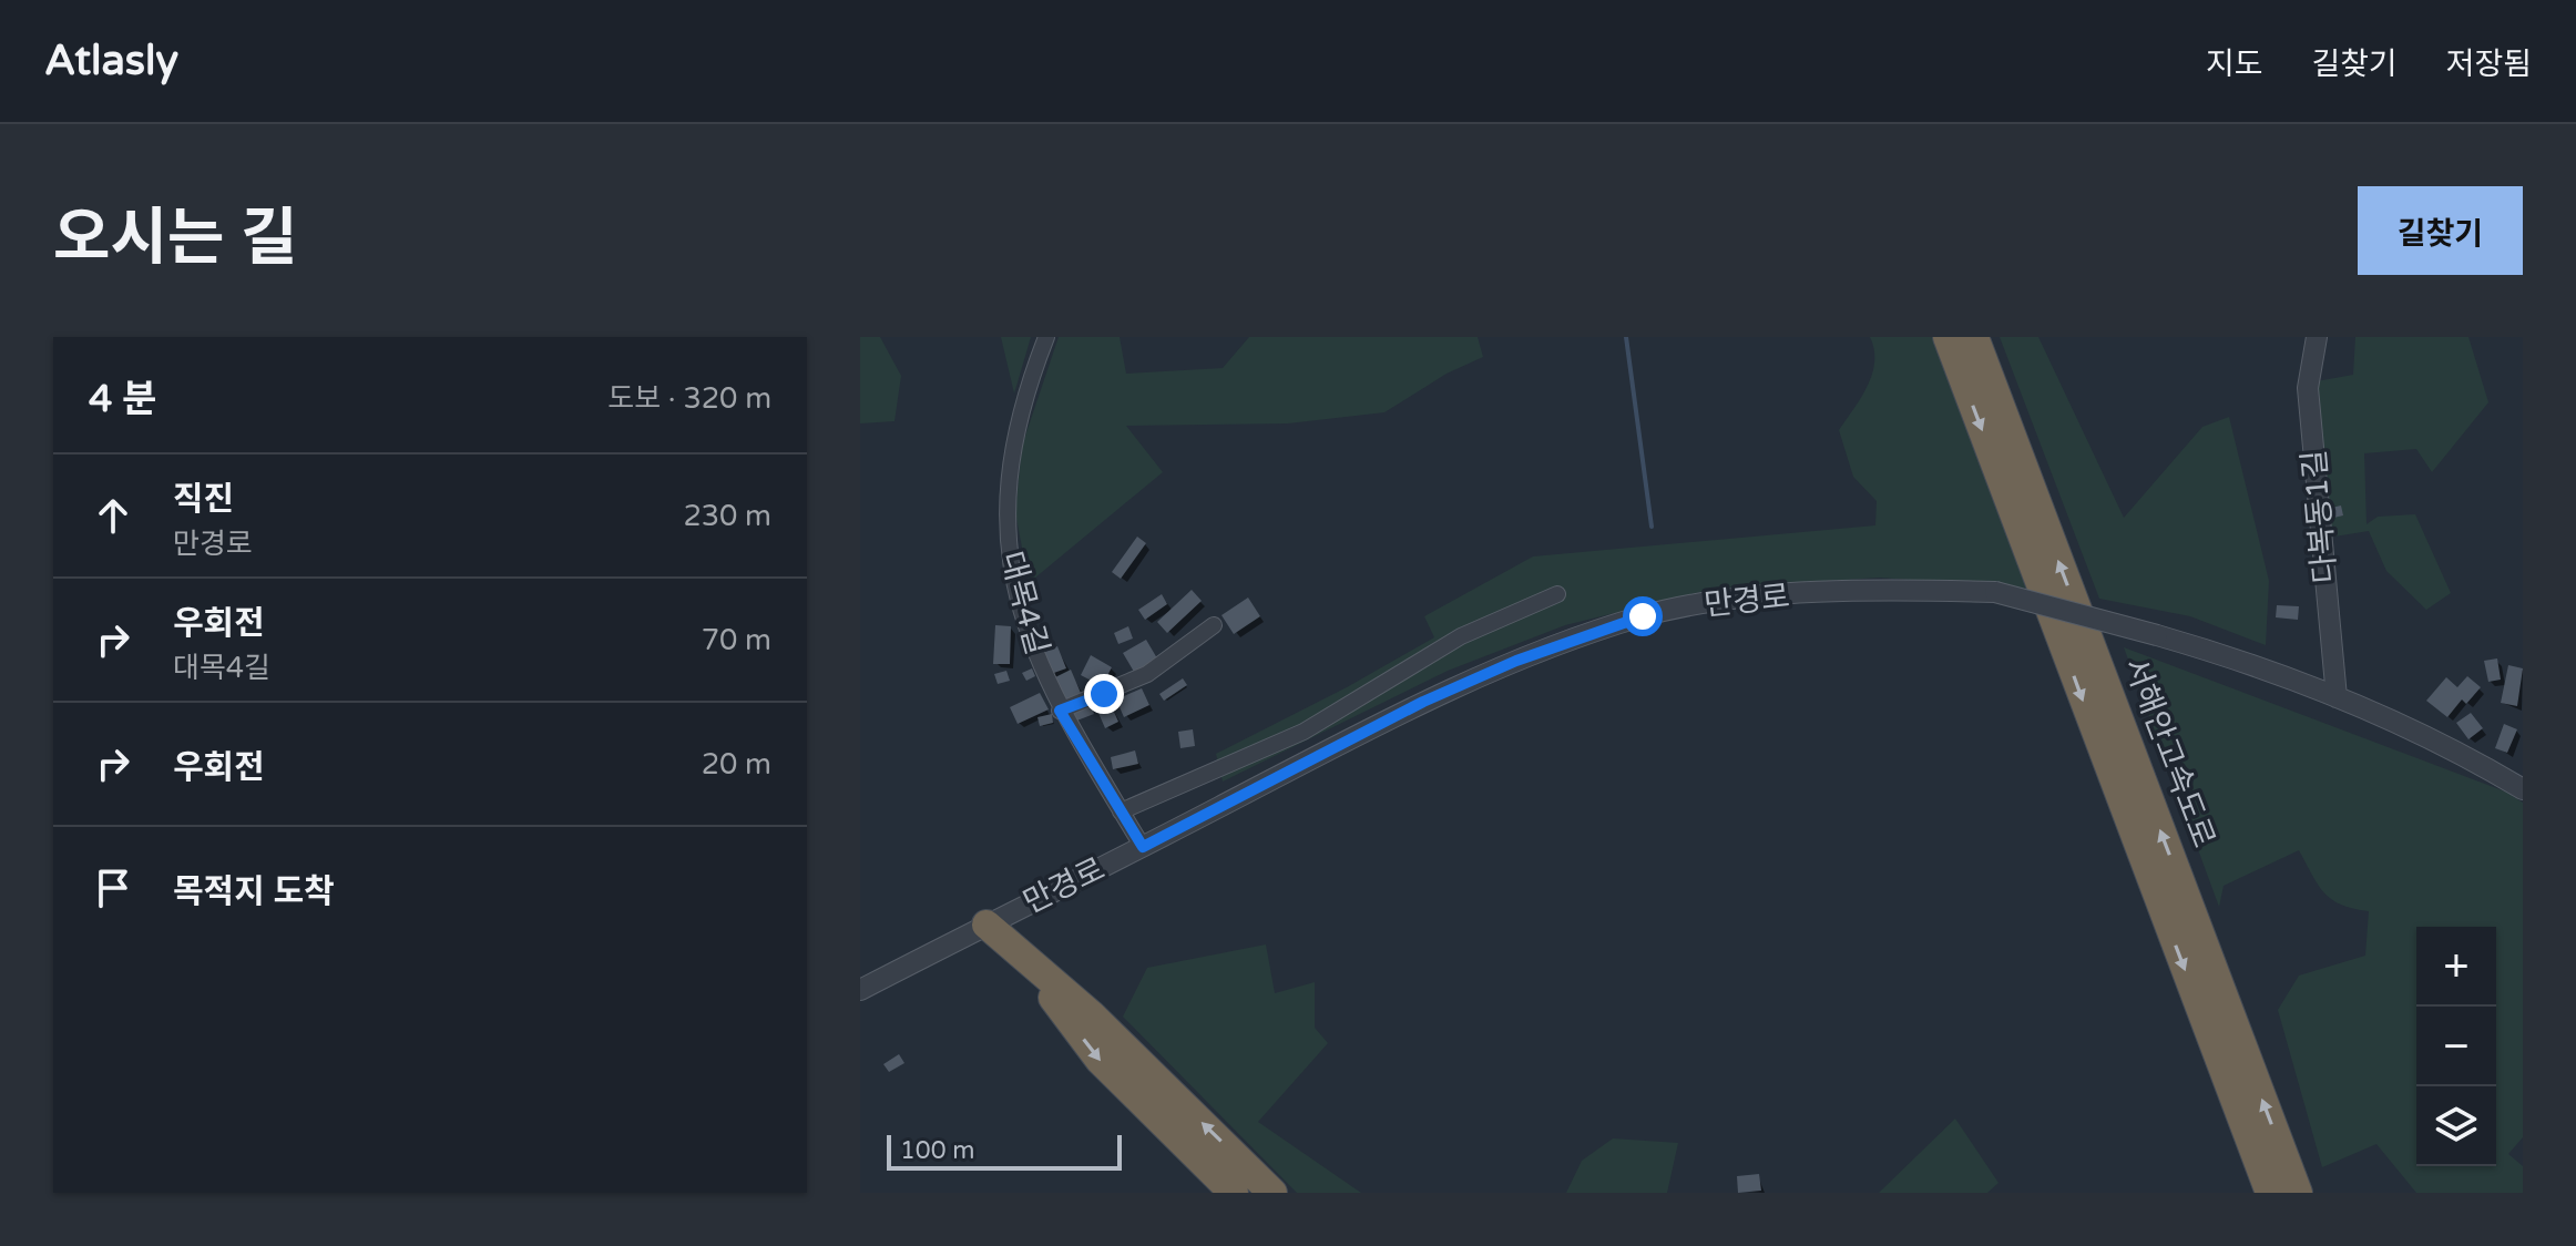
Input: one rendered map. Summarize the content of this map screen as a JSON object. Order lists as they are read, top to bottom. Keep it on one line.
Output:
{"streets":{"highway":["서해안고속도로"],"street":["다복동1길","만경로","대목4길"]},"crossings":[["다복동1길","만경로"],["만경로","대목4길"]],"scale_bar":"100 m","page":{"header":"Atlasly","nav":["지도","길찾기","저장됨"],"title":"오시는 길","buttons":"길찾기","heading":["4 분","도보 · 320 m"],"list":[["직진","만경로","230 m"],["우회전","대목4길","70 m"],["우회전","20 m"],"목적지 도착"],"map_buttons":["+","−"],"scale":"100 m"}}
